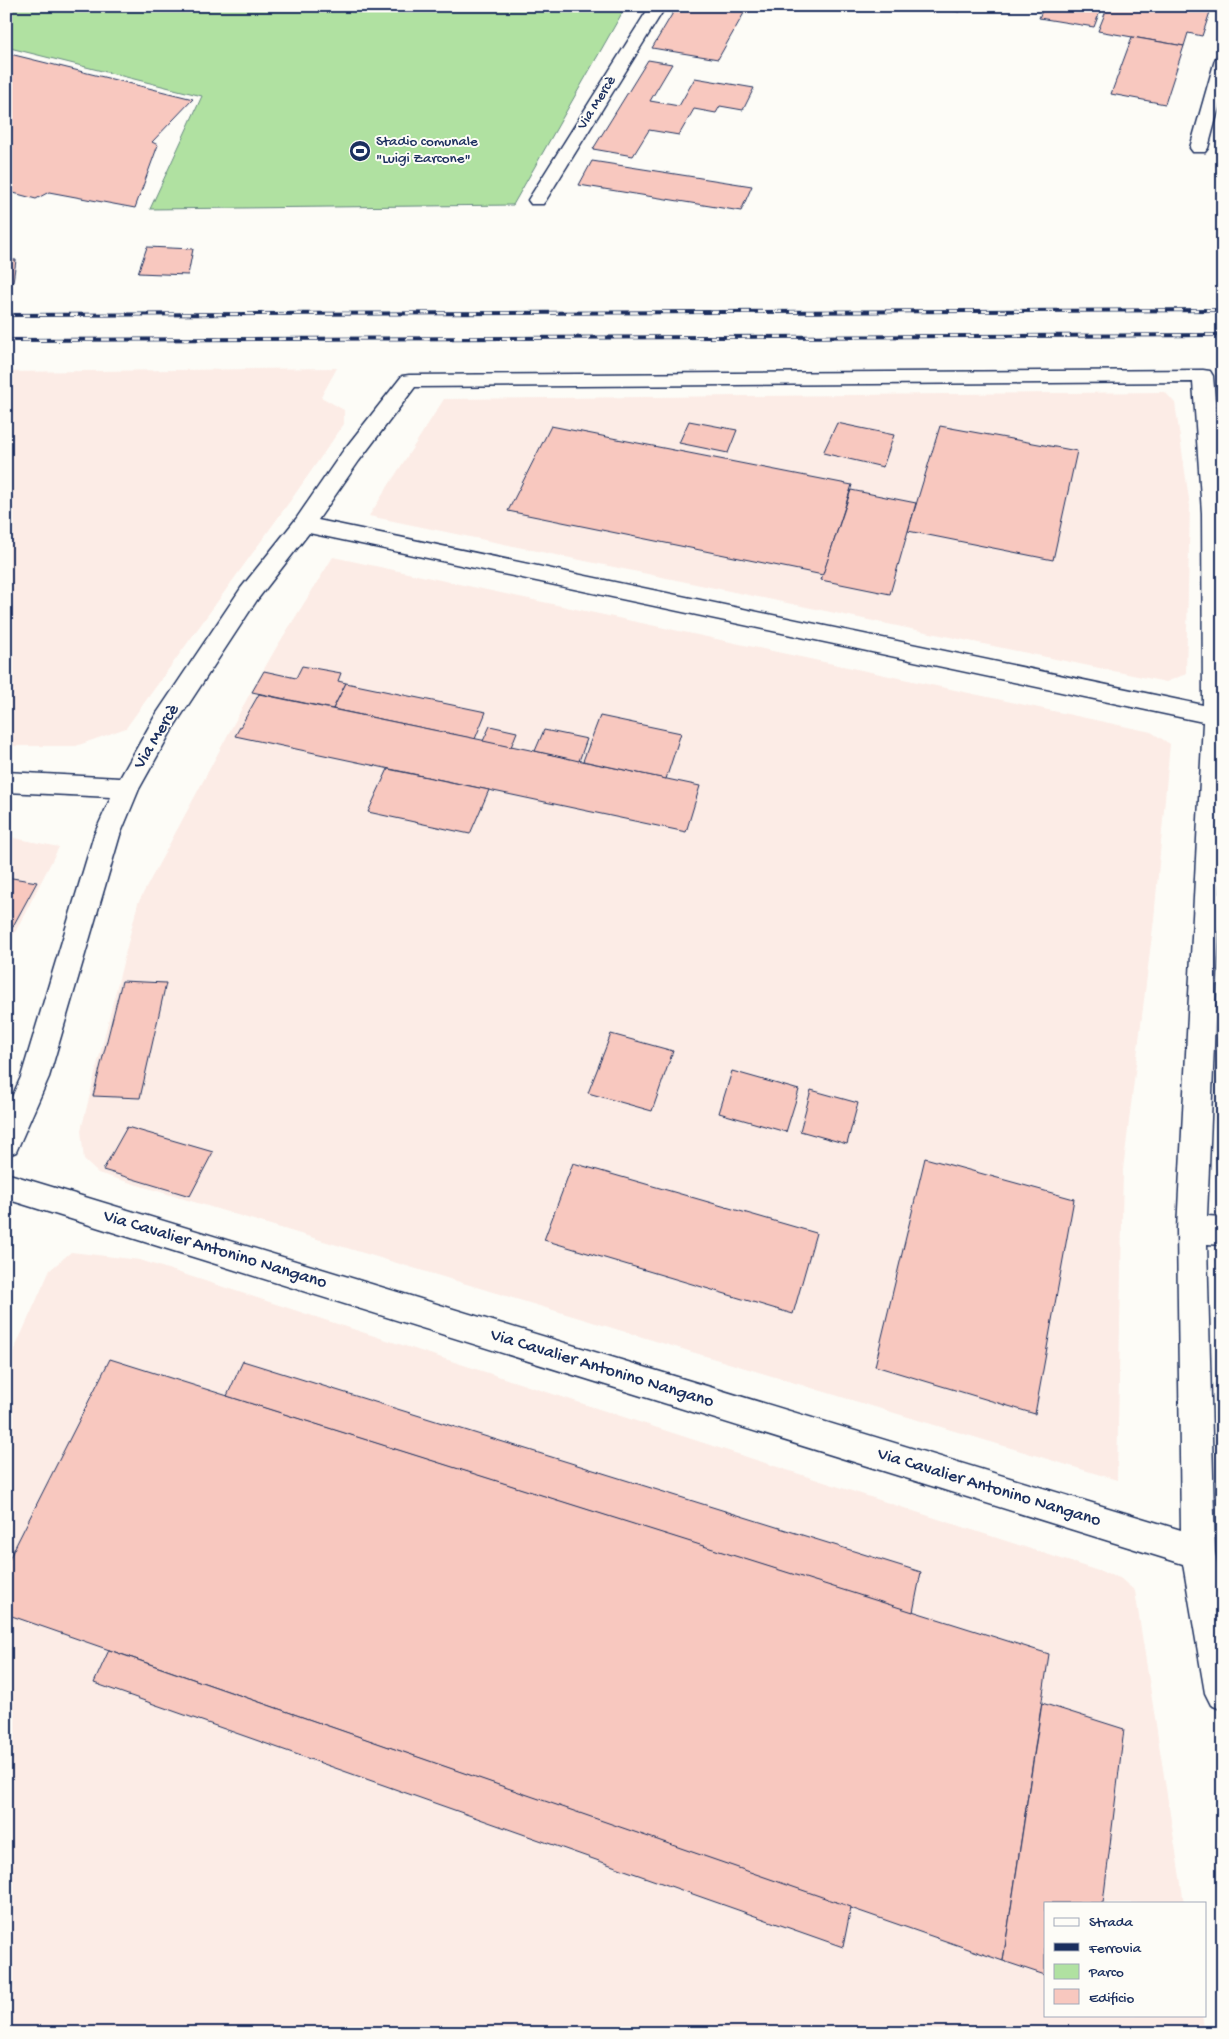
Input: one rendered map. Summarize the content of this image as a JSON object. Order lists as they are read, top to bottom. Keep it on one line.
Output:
{"streets":{"street":["Via Mercè","Via Cavalier Antonino Nangano"]},"places":{"sports":["Stadio comunale \"Luigi Zarcone\""]},"legend":["Strada","Ferrovia","Parco","Edificio"]}
